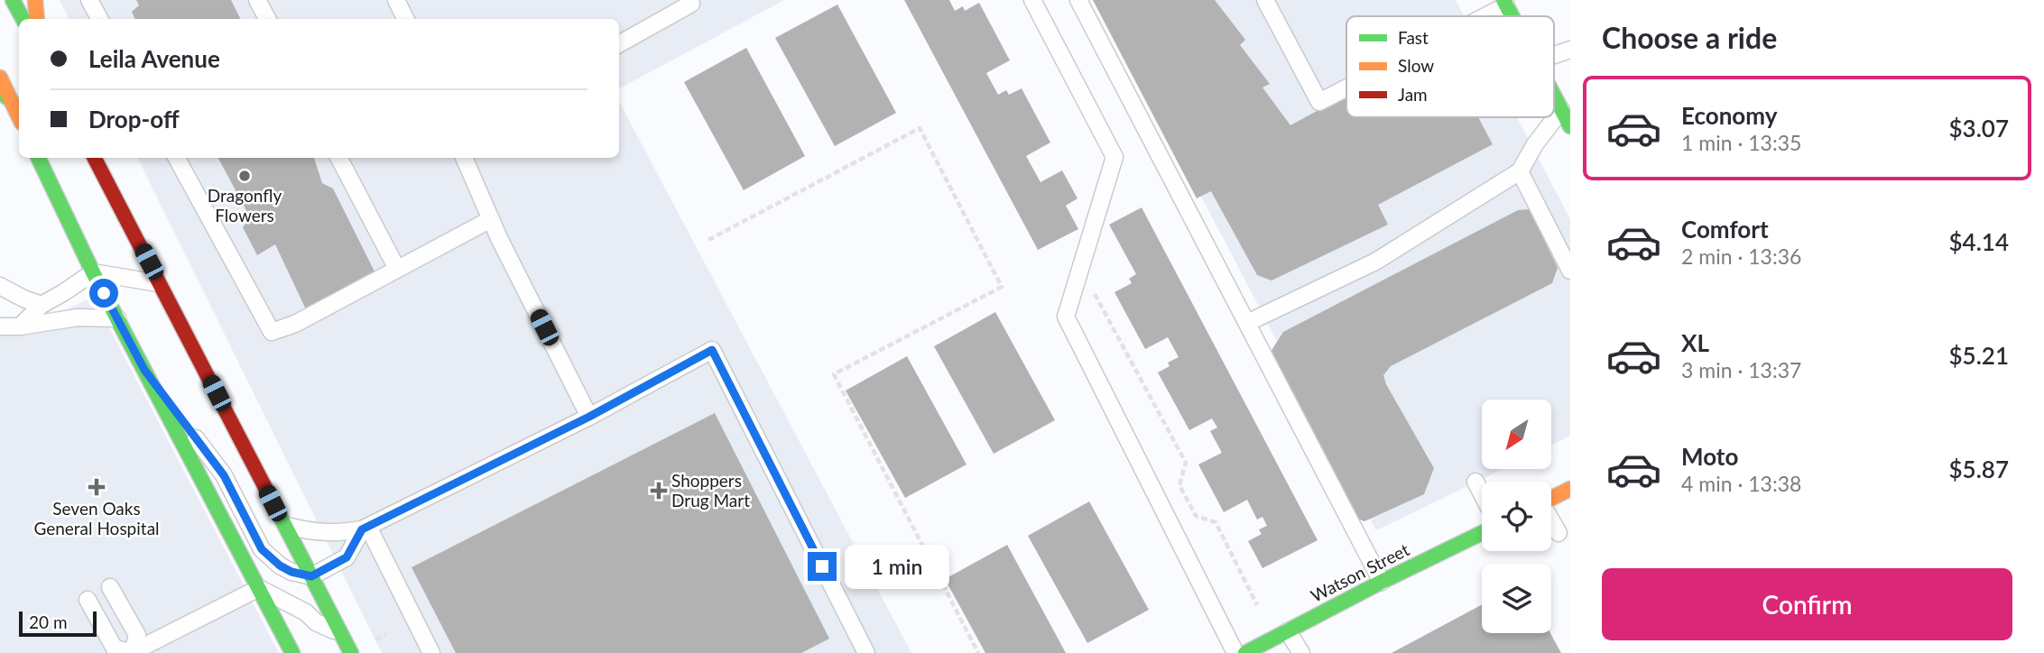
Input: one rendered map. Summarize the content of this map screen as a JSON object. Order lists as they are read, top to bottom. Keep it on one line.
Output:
{"streets":{"street":["Watson Street"]},"places":{"other":["Dragonfly Flowers"],"health":["Seven Oaks General Hospital","Shoppers Drug Mart"]},"legend":["Fast","Slow","Jam"],"scale_bar":"20 m","north":"bottom left","page":{"heading":"Choose a ride","banner":["Leila Avenue","Drop-off"],"list":[{"name":"Economy","note":"1 min · 13:35","value":"$3.07"},{"name":"Comfort","note":"2 min · 13:36","value":"$4.14"},{"name":"XL","note":"3 min · 13:37","value":"$5.21"},{"name":"Moto","note":"4 min · 13:38","value":"$5.87"}],"bubble":"1 min","buttons":"Confirm","scale":"20 m"}}
